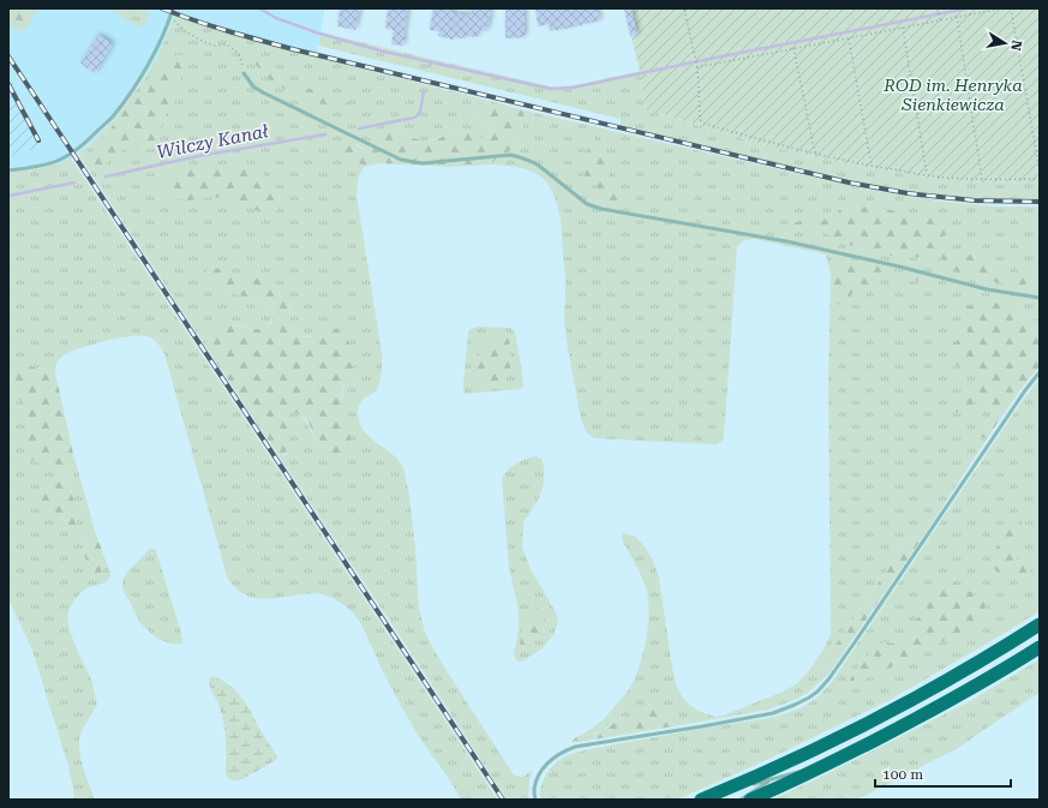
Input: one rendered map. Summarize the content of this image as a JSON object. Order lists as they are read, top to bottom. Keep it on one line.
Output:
{"water":["Wilczy Kanał"],"parks":["ROD im. Henryka Sienkiewicza"],"scale_bar":"100 m","north":"right"}
